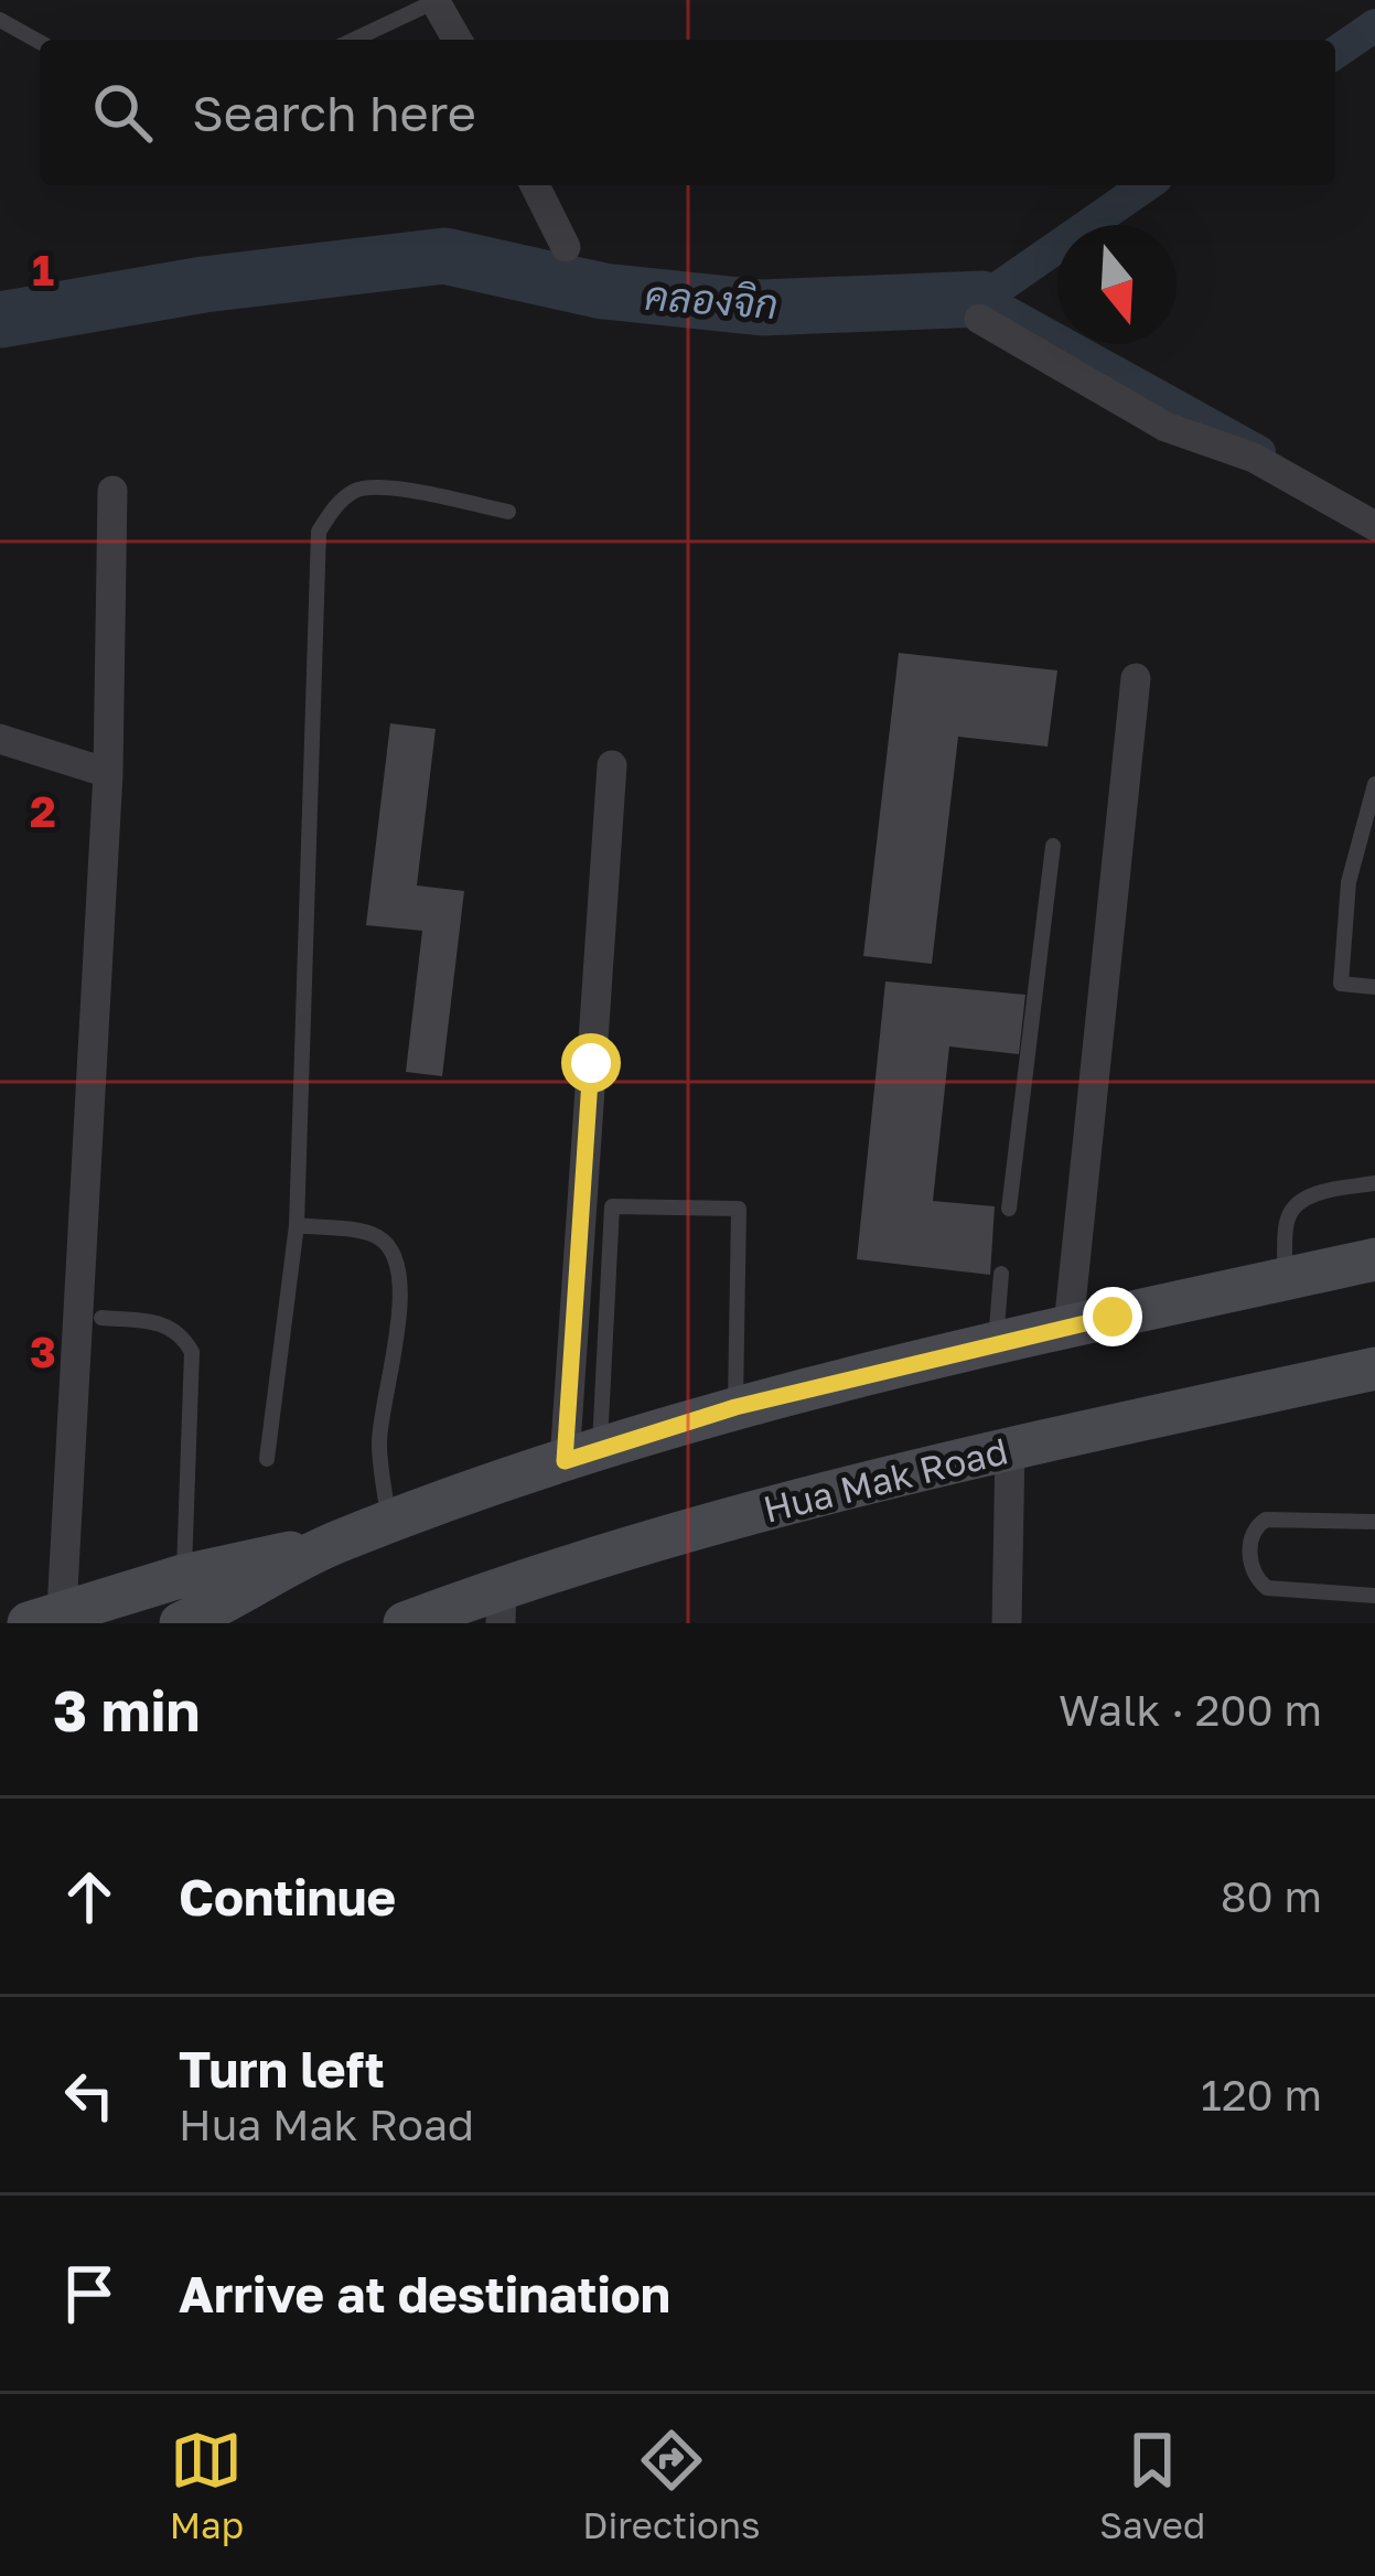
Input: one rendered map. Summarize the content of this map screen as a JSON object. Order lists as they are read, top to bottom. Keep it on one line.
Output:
{"streets":{"main road":["Hua Mak Road"]},"water":["คลองจิก"],"north":"bottom","page":{"search":"Search here","heading":["3 min","Walk · 200 m"],"list":[["Continue","80 m"],["Turn left","Hua Mak Road","120 m"],"Arrive at destination"],"nav":["Map","Directions","Saved"]},"grid":{"rows":["1","2","3"]}}
